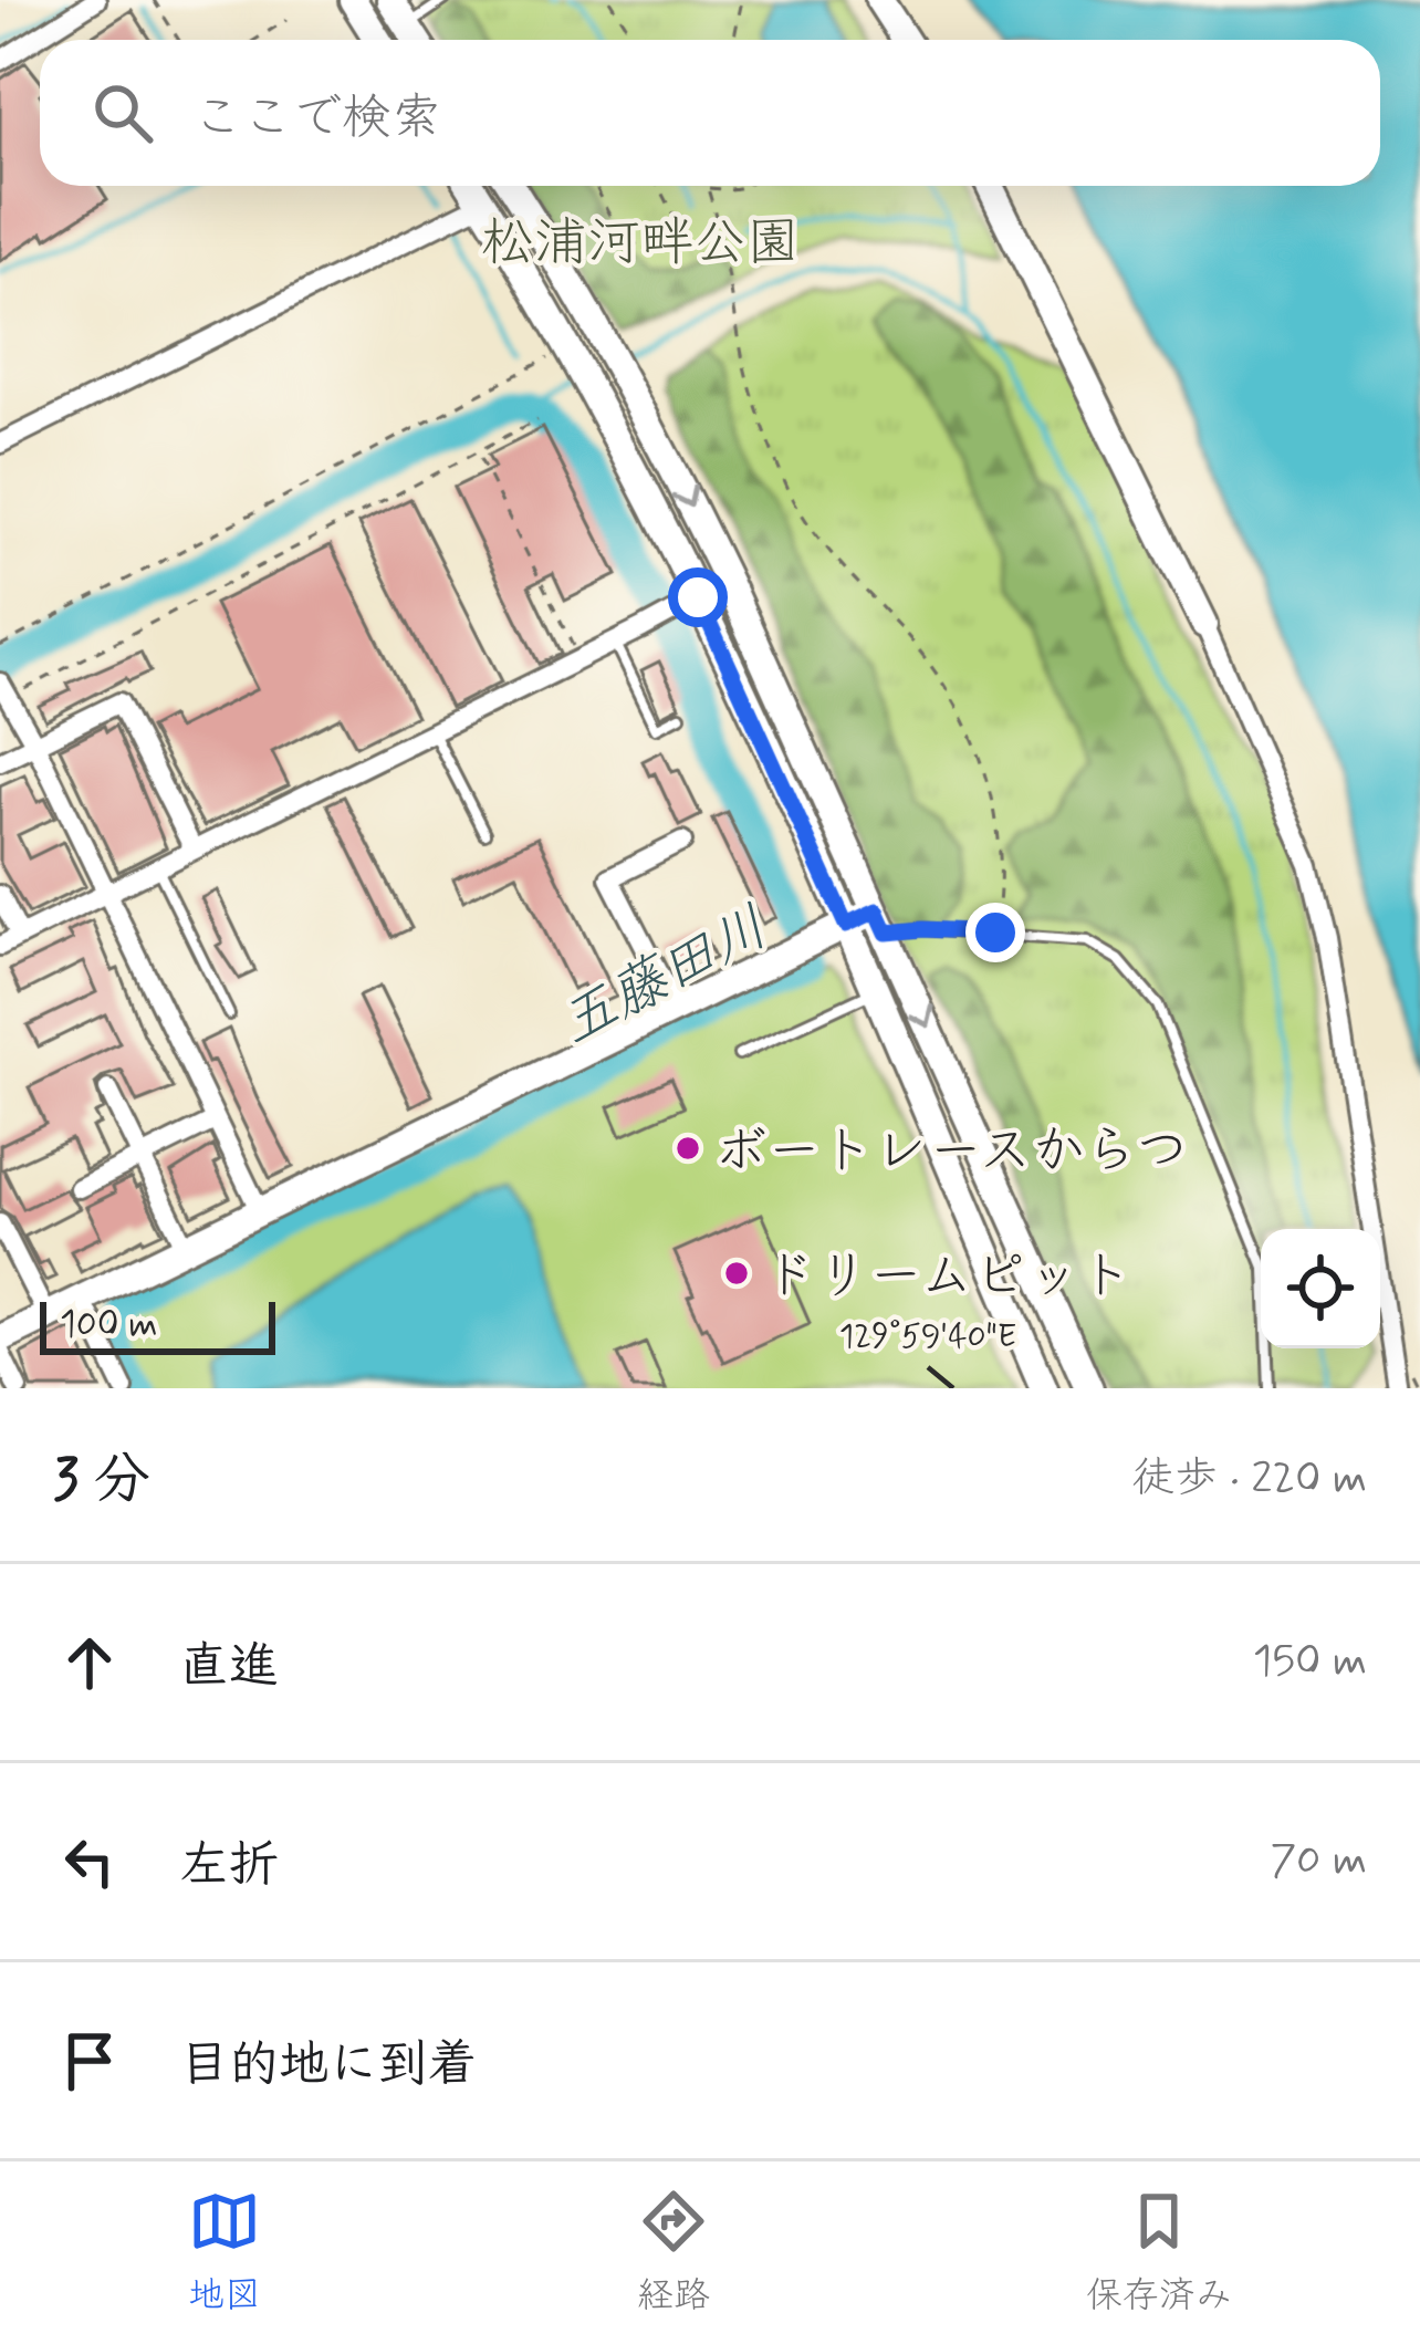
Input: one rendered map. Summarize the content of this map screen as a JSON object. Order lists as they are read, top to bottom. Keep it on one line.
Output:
{"water":["五藤田川"],"parks":["松浦河畔公園"],"places":["ボートレースからつ","ドリームピット"],"scale_bar":"100 m","page":{"search":"ここで検索","scale":"100 m","heading":["3 分","徒歩 · 220 m"],"list":[["直進","150 m"],["左折","70 m"],"目的地に到着"],"nav":["地図","経路","保存済み"]},"coordinates":["129°59'40\"E"]}
